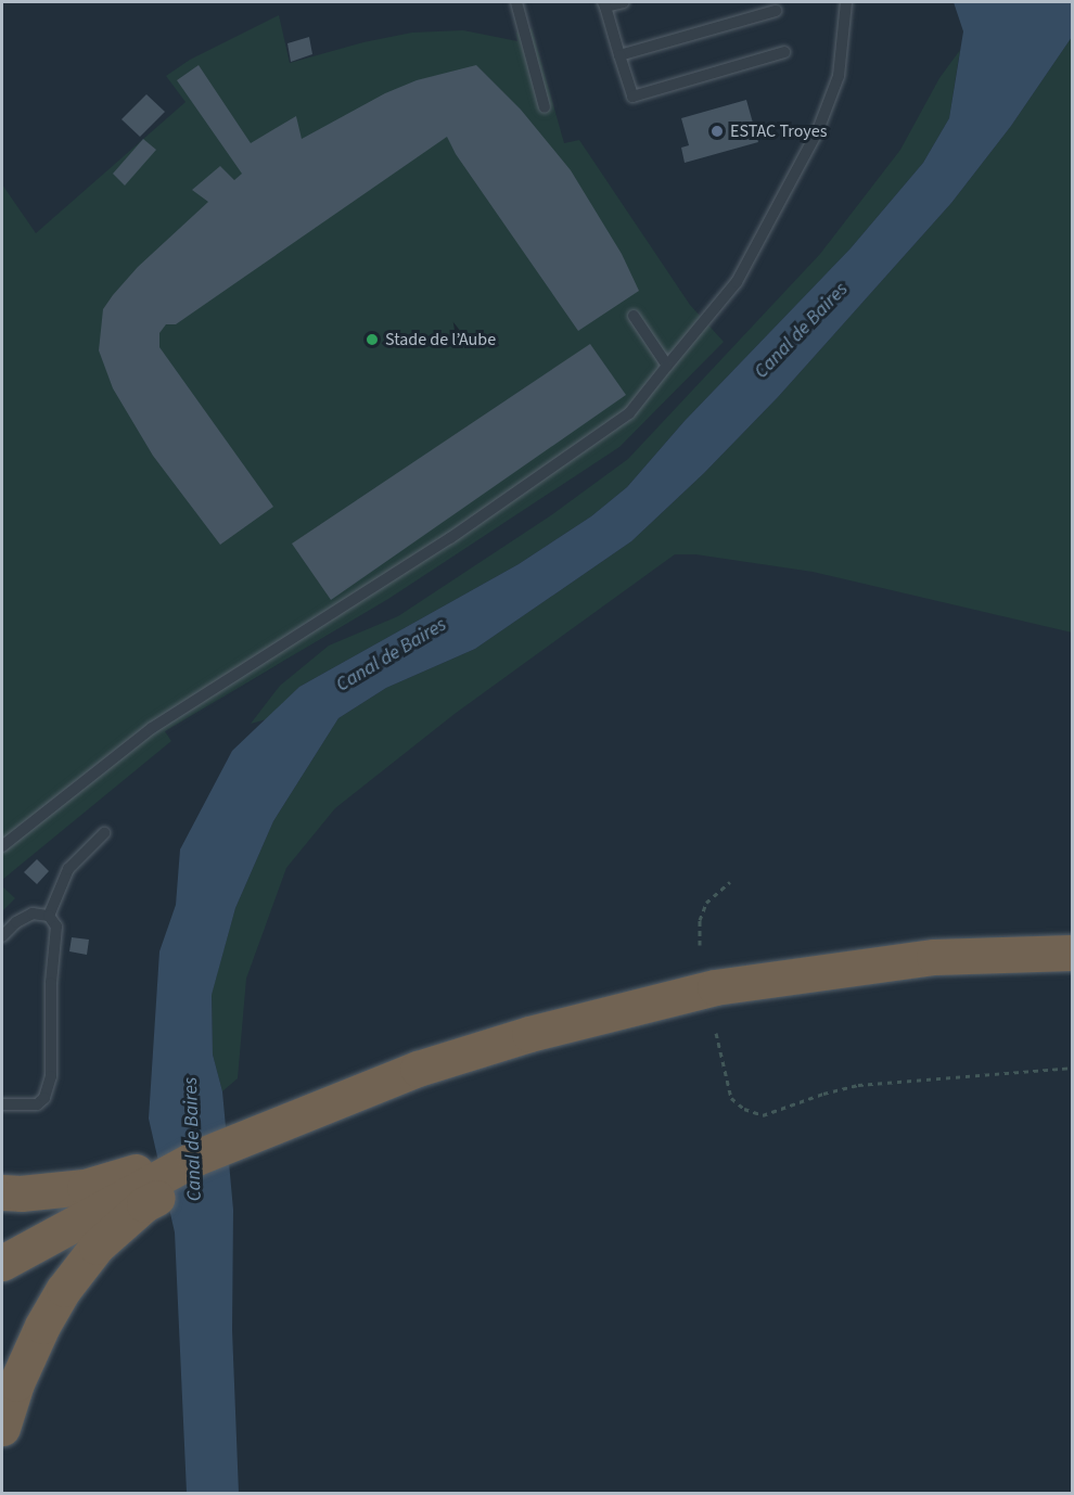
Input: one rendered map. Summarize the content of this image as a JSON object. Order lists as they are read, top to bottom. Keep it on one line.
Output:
{"water":["Canal de Baires"],"places":["ESTAC Troyes","Stade de l’Aube"]}
